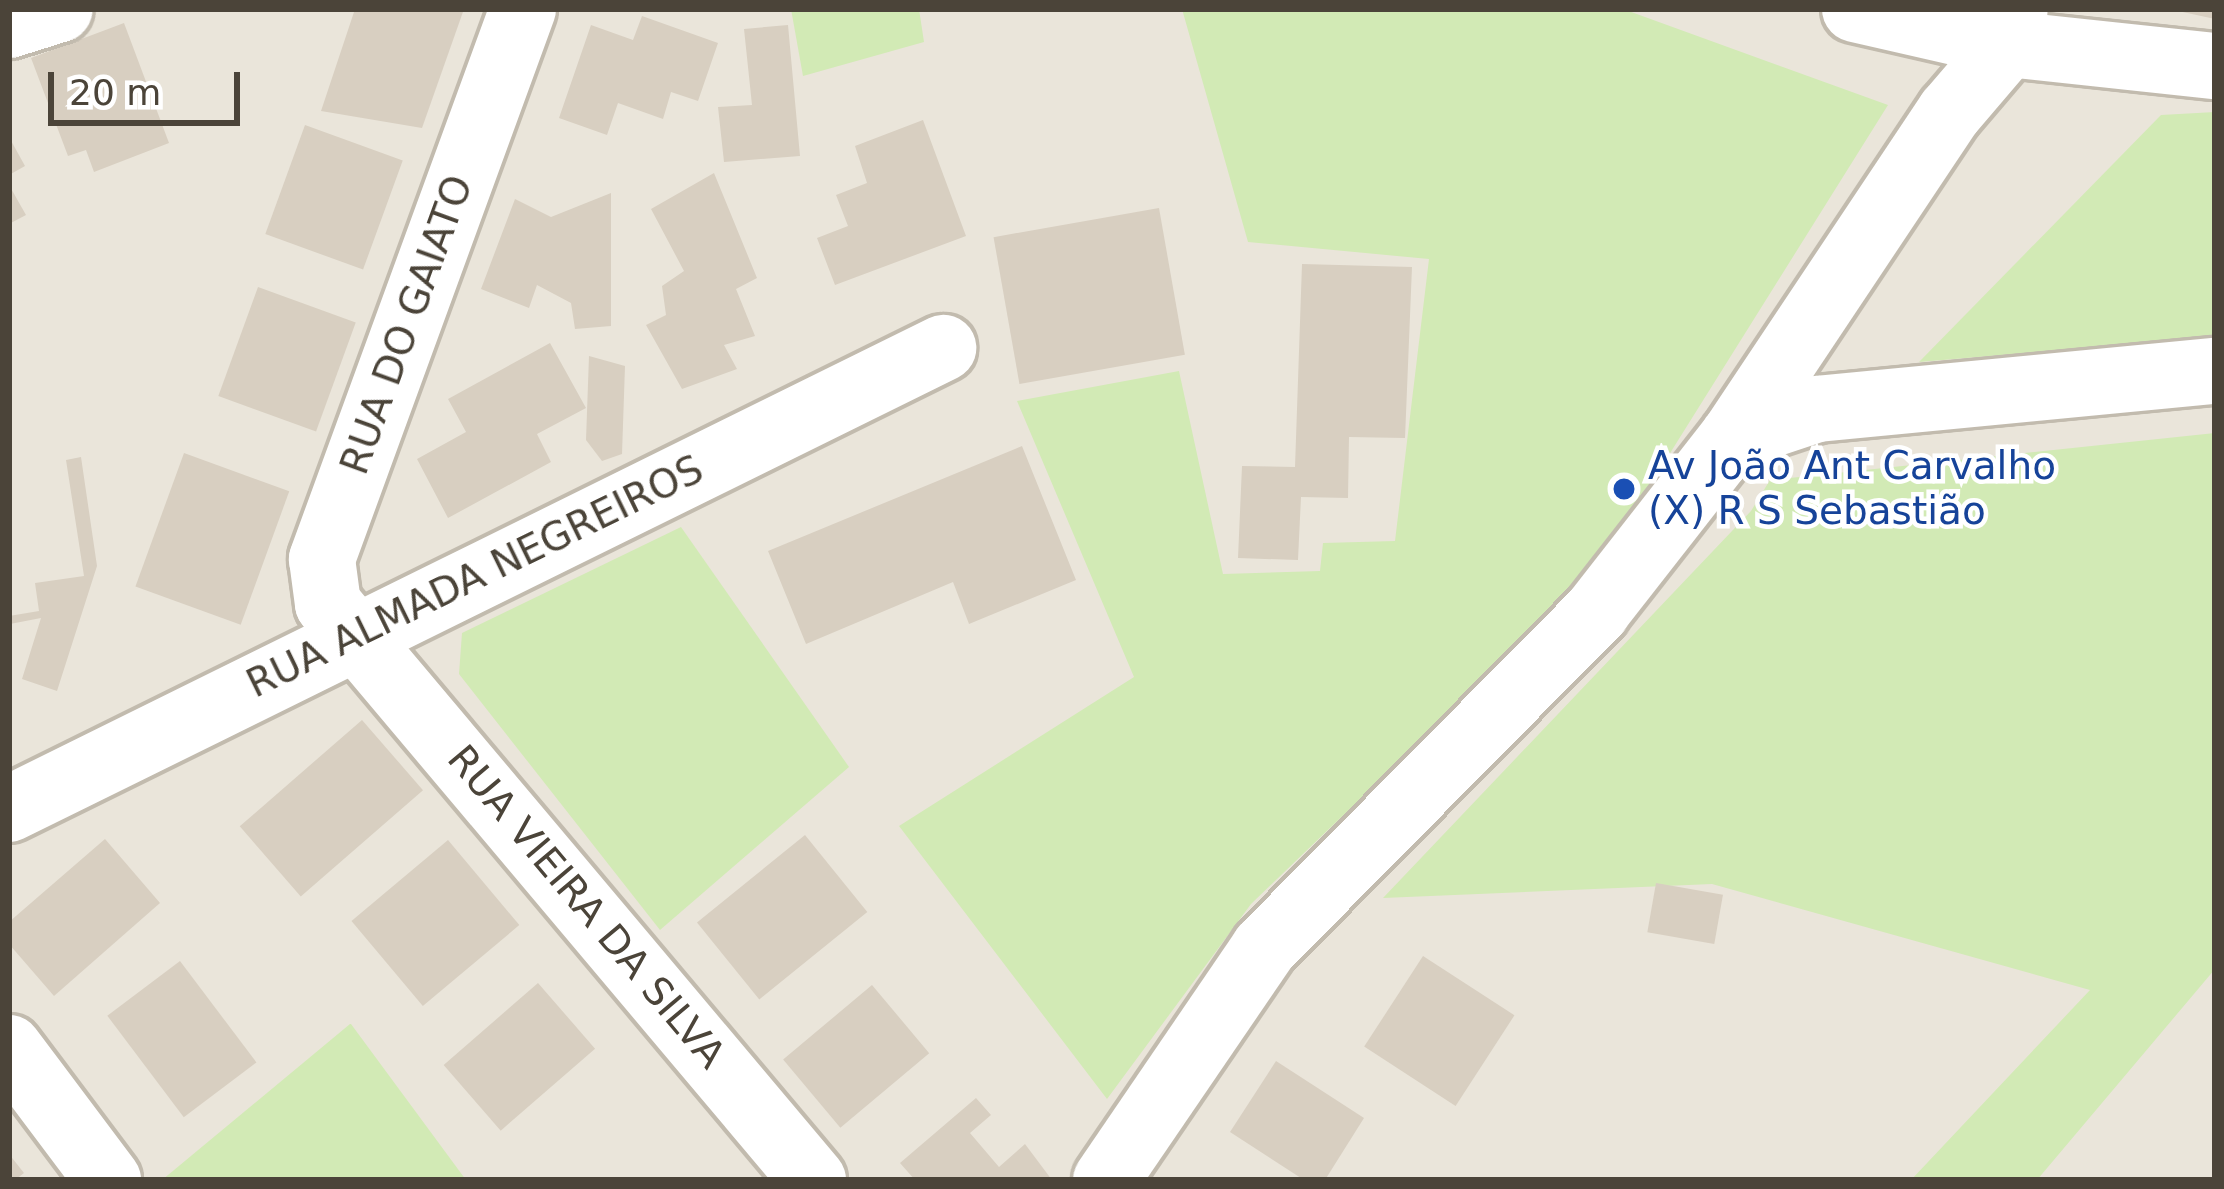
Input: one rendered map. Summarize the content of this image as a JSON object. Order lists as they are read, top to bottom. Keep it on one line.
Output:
{"streets":{"street":["RUA DO GAIATO","RUA ALMADA NEGREIROS","RUA VIEIRA DA SILVA"]},"crossings":[["RUA DO GAIATO","RUA ALMADA NEGREIROS"],["RUA DO GAIATO","RUA VIEIRA DA SILVA"],["RUA ALMADA NEGREIROS","RUA VIEIRA DA SILVA"]],"places":["Av João Ant Carvalho (X) R S Sebastião"],"scale_bar":"20 m"}
